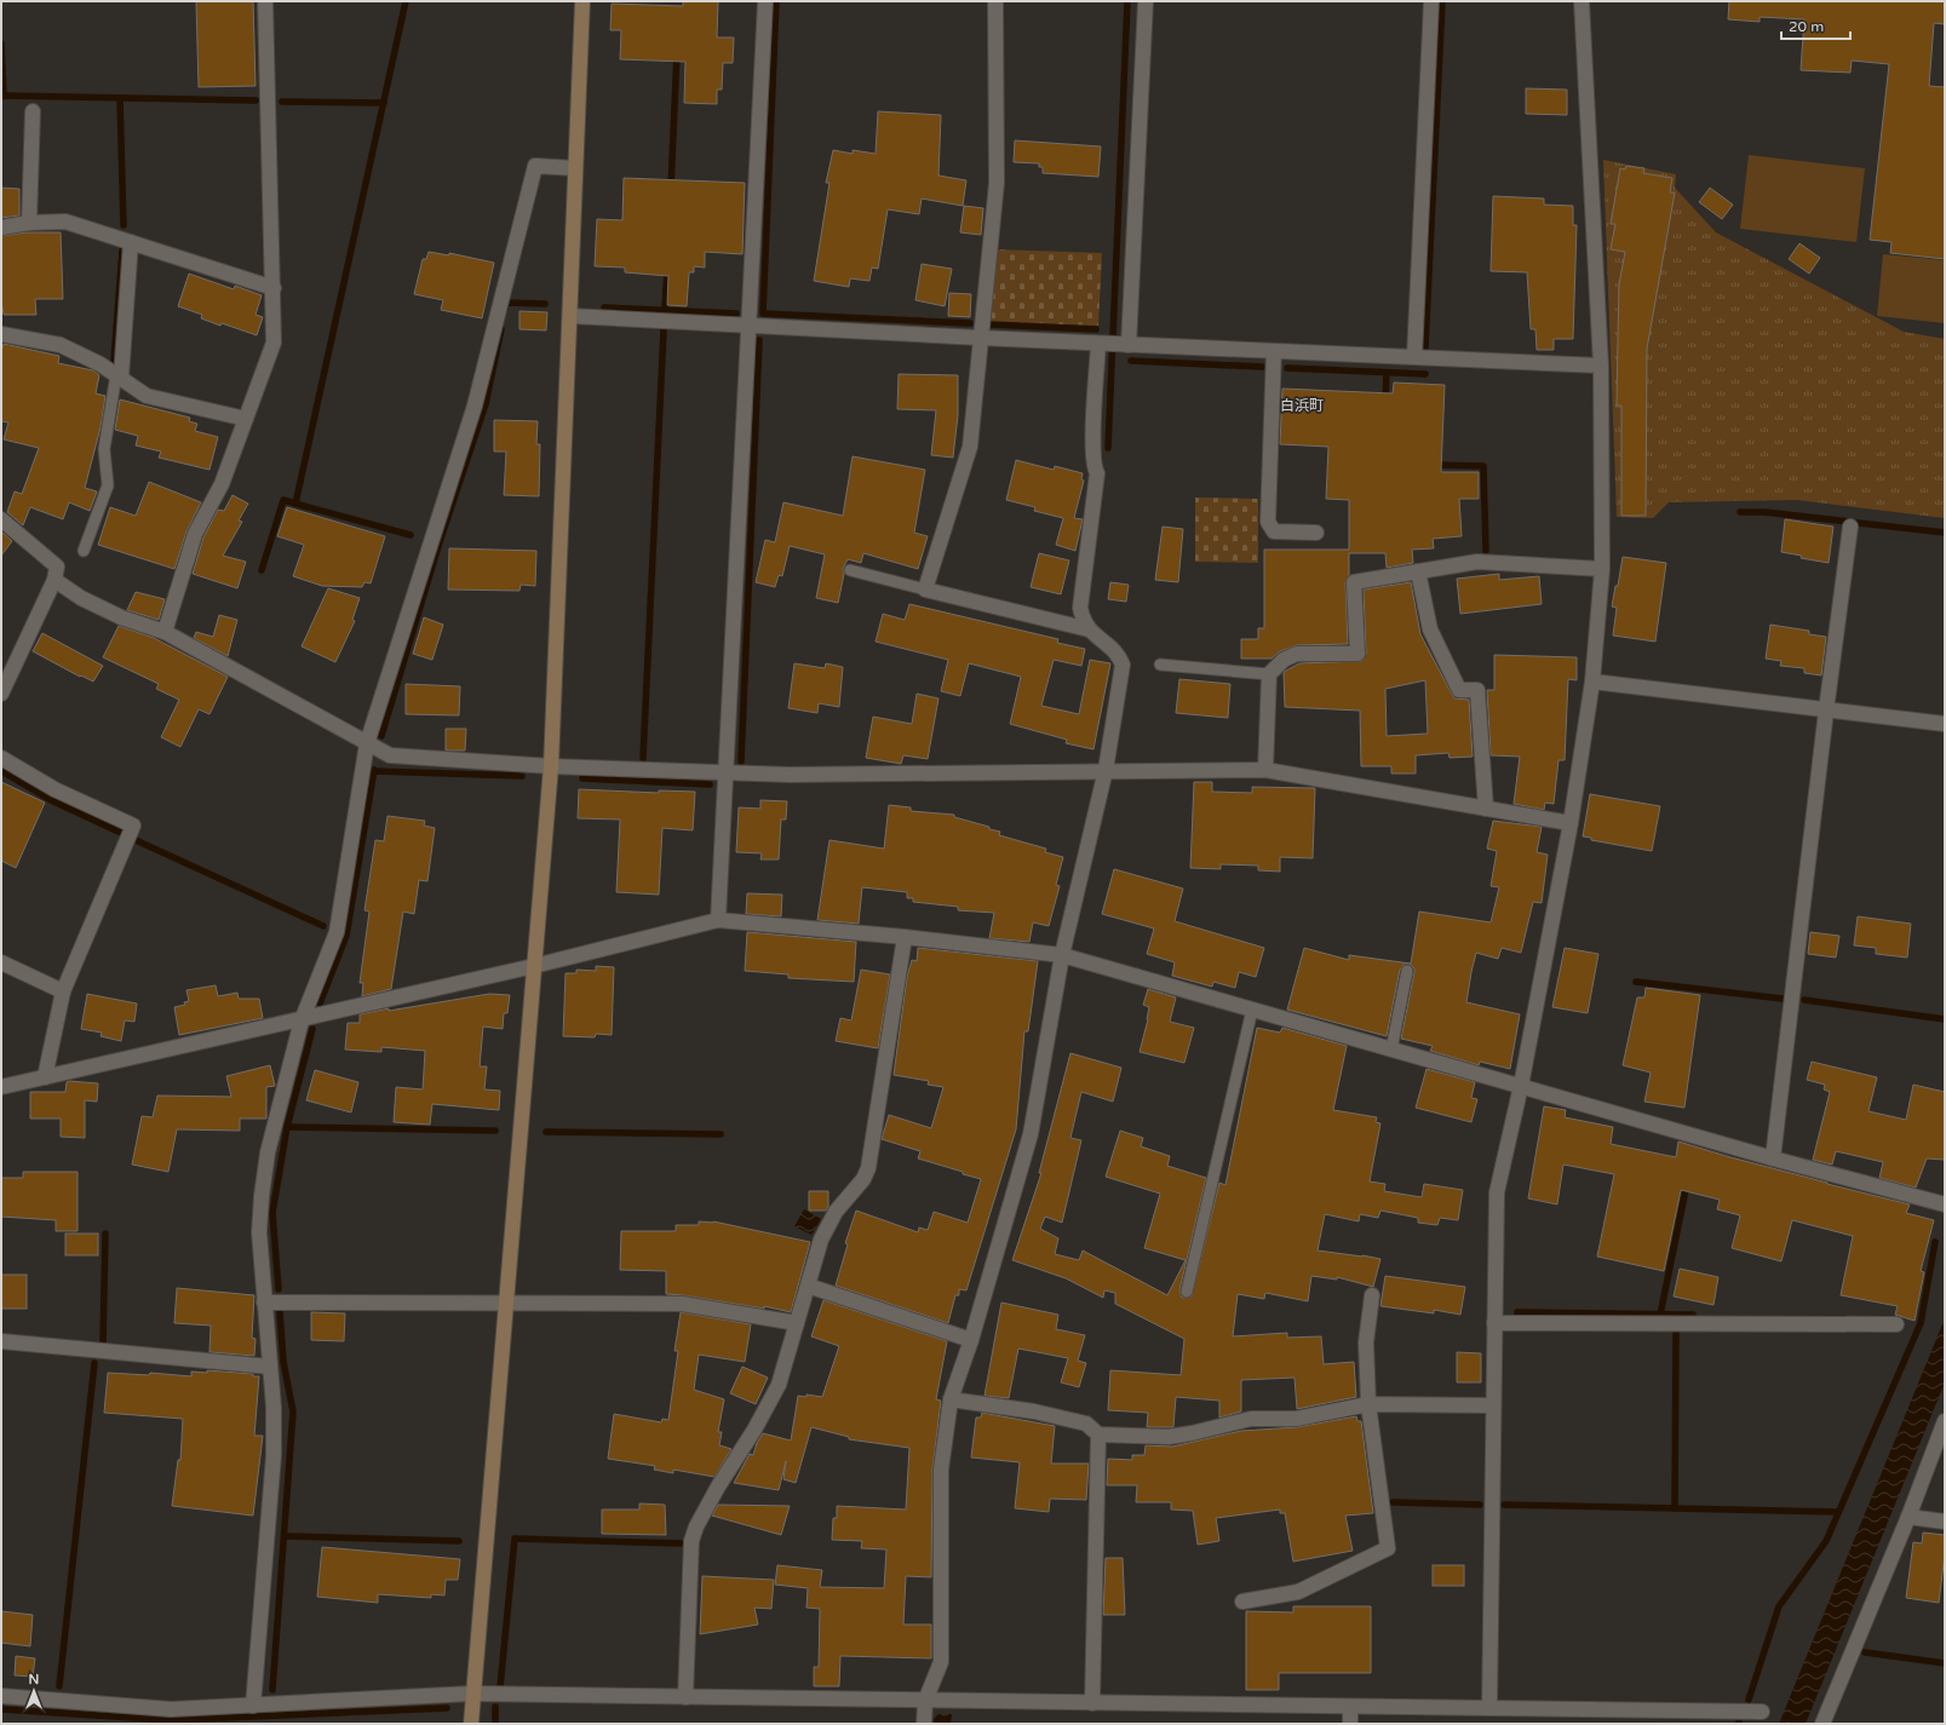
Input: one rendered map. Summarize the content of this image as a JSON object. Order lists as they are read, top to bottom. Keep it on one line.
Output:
{"districts":["白浜町"],"scale_bar":"20 m","north":"top"}
